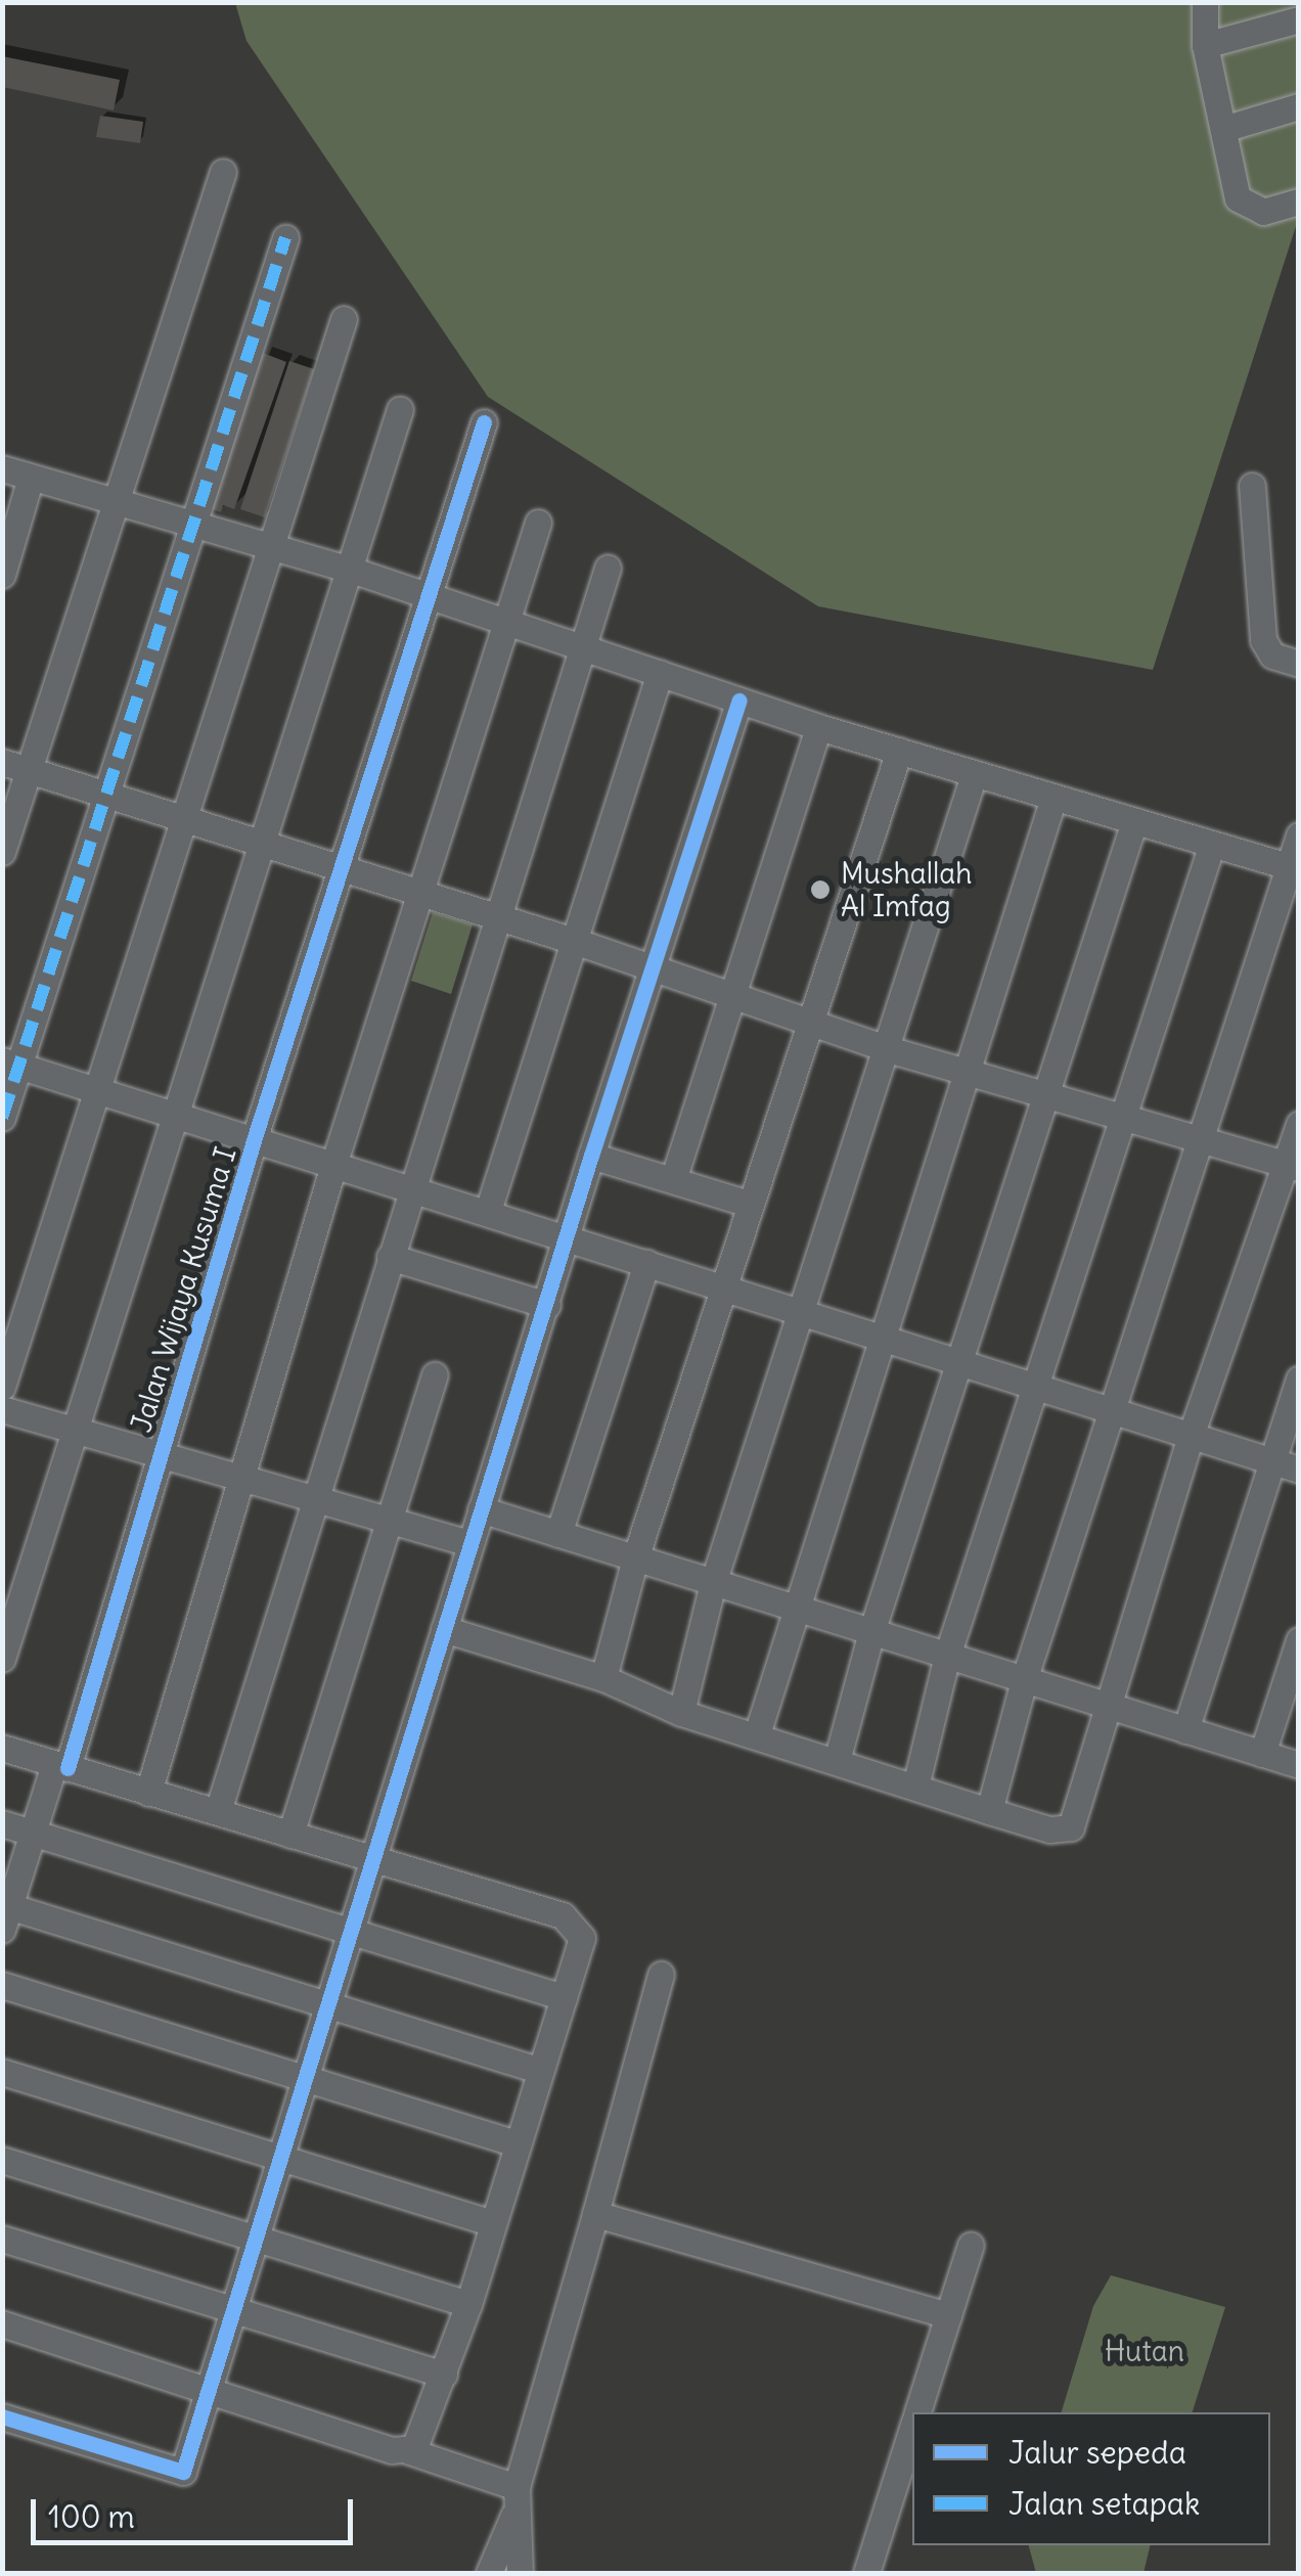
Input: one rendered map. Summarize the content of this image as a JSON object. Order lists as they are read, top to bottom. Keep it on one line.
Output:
{"streets":{"street":["Jalan Wijaya Kusuma I"]},"parks":["Hutan"],"places":["Mushallah Al Imfag"],"legend":["Jalur sepeda","Jalan setapak"],"scale_bar":"100 m"}
